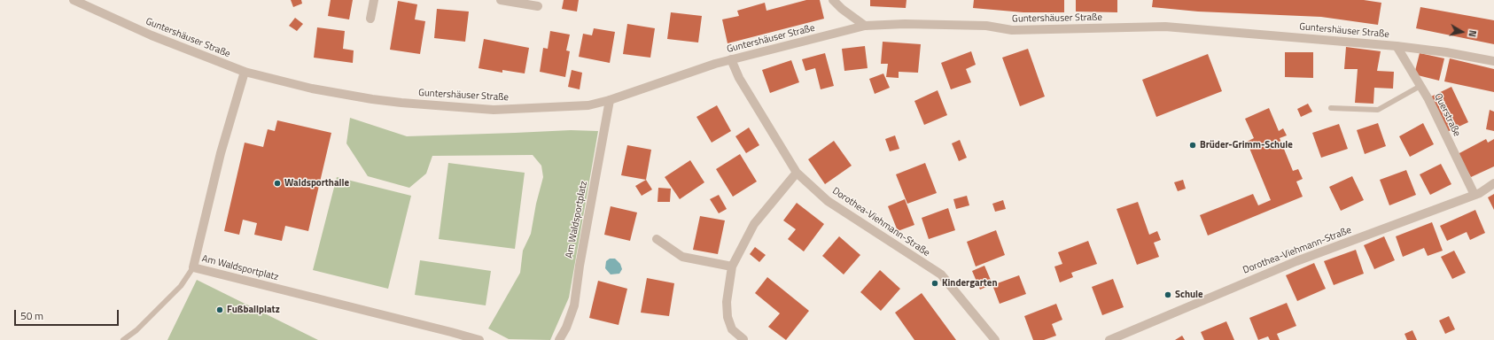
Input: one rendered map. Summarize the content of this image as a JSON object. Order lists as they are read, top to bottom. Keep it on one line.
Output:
{"streets":{"street":["Guntershäuser Straße","Querstraße","Am Waldsportplatz","Dorothea-Viehmann-Straße"]},"crossings":[["Guntershäuser Straße","Querstraße"],["Guntershäuser Straße","Am Waldsportplatz"],["Guntershäuser Straße","Dorothea-Viehmann-Straße"],["Querstraße","Dorothea-Viehmann-Straße"]],"places":["Brüder-Grimm-Schule","Waldsporthalle","Kindergarten","Schule","Fußballplatz"],"scale_bar":"50 m","north":"right"}
